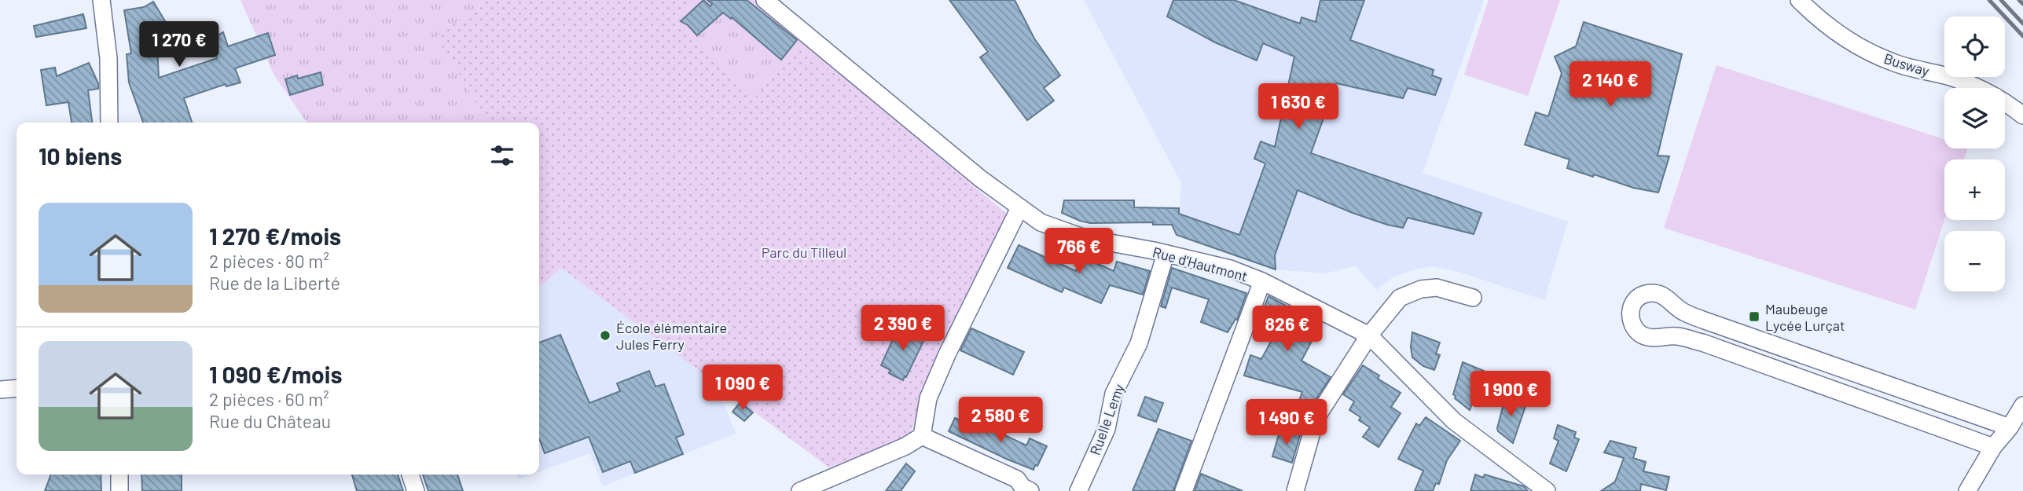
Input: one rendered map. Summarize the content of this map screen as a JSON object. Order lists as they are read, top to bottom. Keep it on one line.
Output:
{"streets":{"street":["Busway","Rue d'Hautmont","Ruelle Lemy"]},"crossings":[["Rue d'Hautmont","Ruelle Lemy"]],"parks":["Parc du Tilleul"],"places":{"transit":["Maubeuge Lycée Lurçat"],"other":["École élémentaire Jules Ferry"]},"page":{"map_buttons":["+","−"],"price":["1 270 €","2 140 €","1 630 €","766 €","2 390 €","826 €","1 090 €","1 900 €","2 580 €","1 490 €"],"heading":"10 biens","list":[{"name":"1 270 €/mois","note":"2 pièces · 80 m² · Rue de la Liberté"},{"name":"1 090 €/mois","note":"2 pièces · 60 m² · Rue du Château"}]}}
